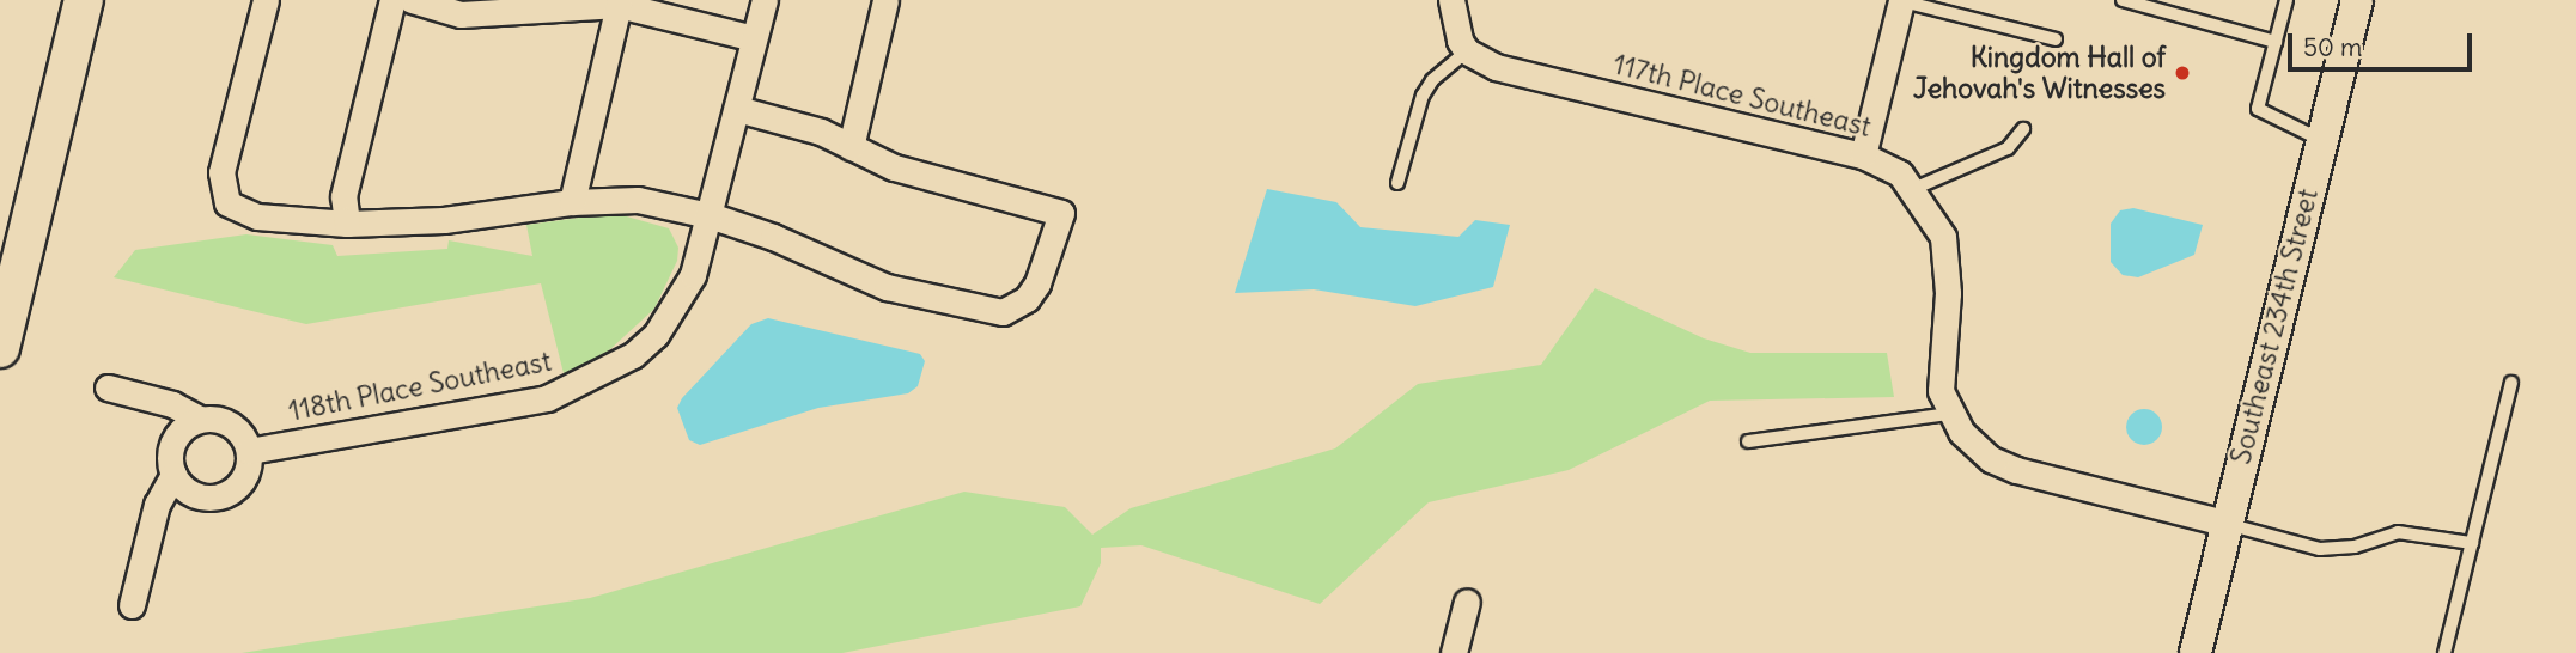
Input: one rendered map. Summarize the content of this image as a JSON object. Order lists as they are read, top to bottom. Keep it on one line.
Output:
{"streets":{"street":["117th Place Southeast","Southeast 234th Street","118th Place Southeast"]},"places":["Kingdom Hall of Jehovah's Witnesses"],"scale_bar":"50 m"}
